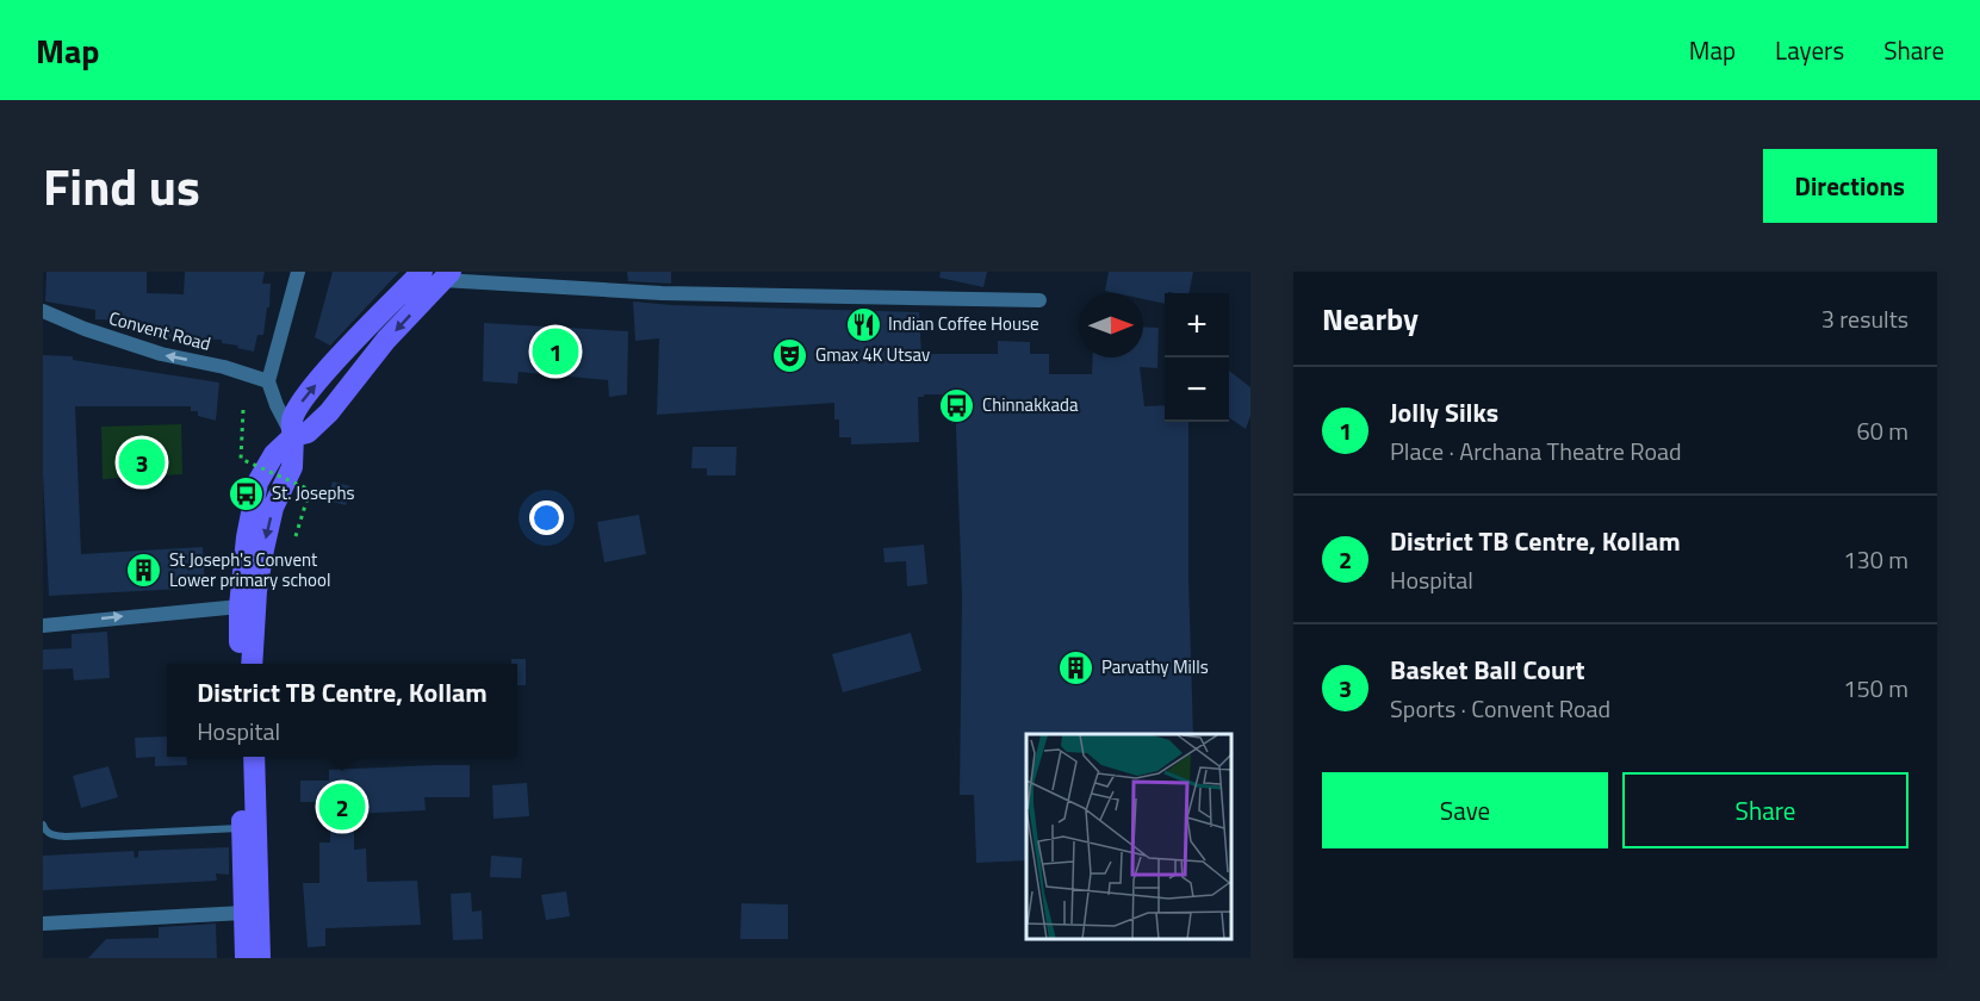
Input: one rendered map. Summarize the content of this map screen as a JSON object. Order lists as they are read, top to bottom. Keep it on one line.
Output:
{"streets":{"street":["Convent Road"]},"one_way":["Convent Road"],"places":{"restaurant":["Indian Coffee House"],"theatre":["Gmax 4K Utsav"],"bus stop":["Chinnakkada","St. Josephs"],"building":["St Joseph's Convent Lower primary school","Parvathy Mills"]},"north":"right","page":{"header":"Map","nav":["Map","Layers","Share"],"title":"Find us","buttons":["Directions",["Save","Share"]],"heading":["Nearby","3 results"],"map_buttons":["+","−"],"pins":["1","3","2"],"list":[{"mark":"1","name":"Jolly Silks","note":"Place · Archana Theatre Road","value":"60 m"},{"mark":"2","name":"District TB Centre, Kollam","note":"Hospital","value":"130 m"},{"mark":"3","name":"Basket Ball Court","note":"Sports · Convent Road","value":"150 m"}],"popup":["District TB Centre, Kollam","Hospital"]}}
